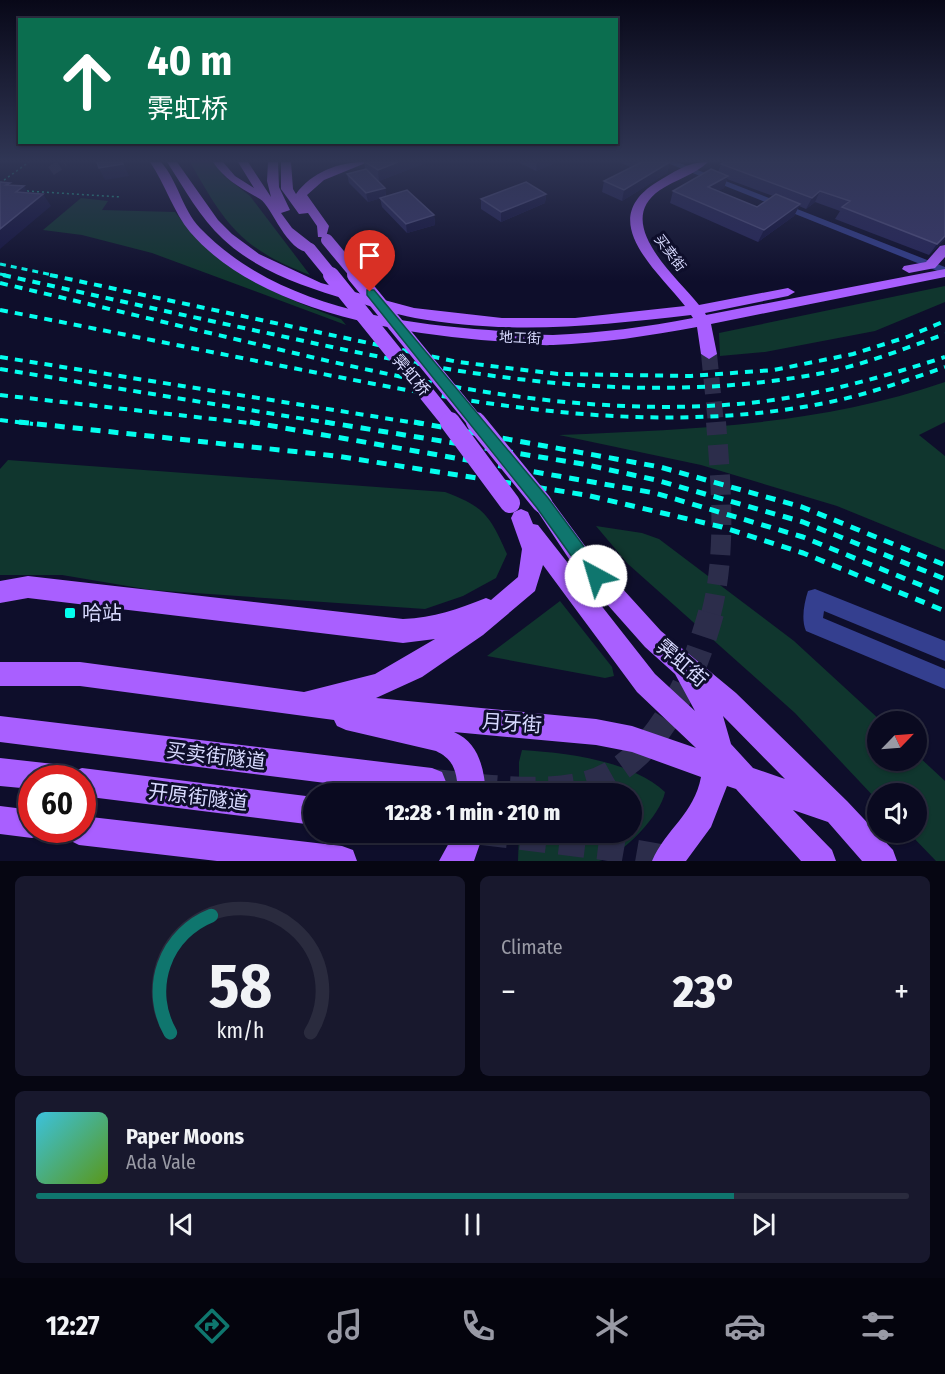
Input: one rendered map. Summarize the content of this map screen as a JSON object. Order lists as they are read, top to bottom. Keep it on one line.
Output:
{"streets":{"main road":["买卖街","地工街","霁虹桥","霁虹街","月牙街","买卖街隧道","开原街隧道"]},"crossings":[["买卖街","地工街"],["霁虹桥","霁虹街"],["霁虹桥","月牙街"],["霁虹街","月牙街"]],"places":{"transit":["哈站"]},"north":"top right","page":{"turn":["40 m","霁虹桥"],"limit":"60","trip":"12:28 · 1 min · 210 m","tile":"Climate","heat":["−","23°","+"],"song":["Paper Moons","Ada Vale"],"tabs":"12:27","gauge":["58","km/h"]}}
